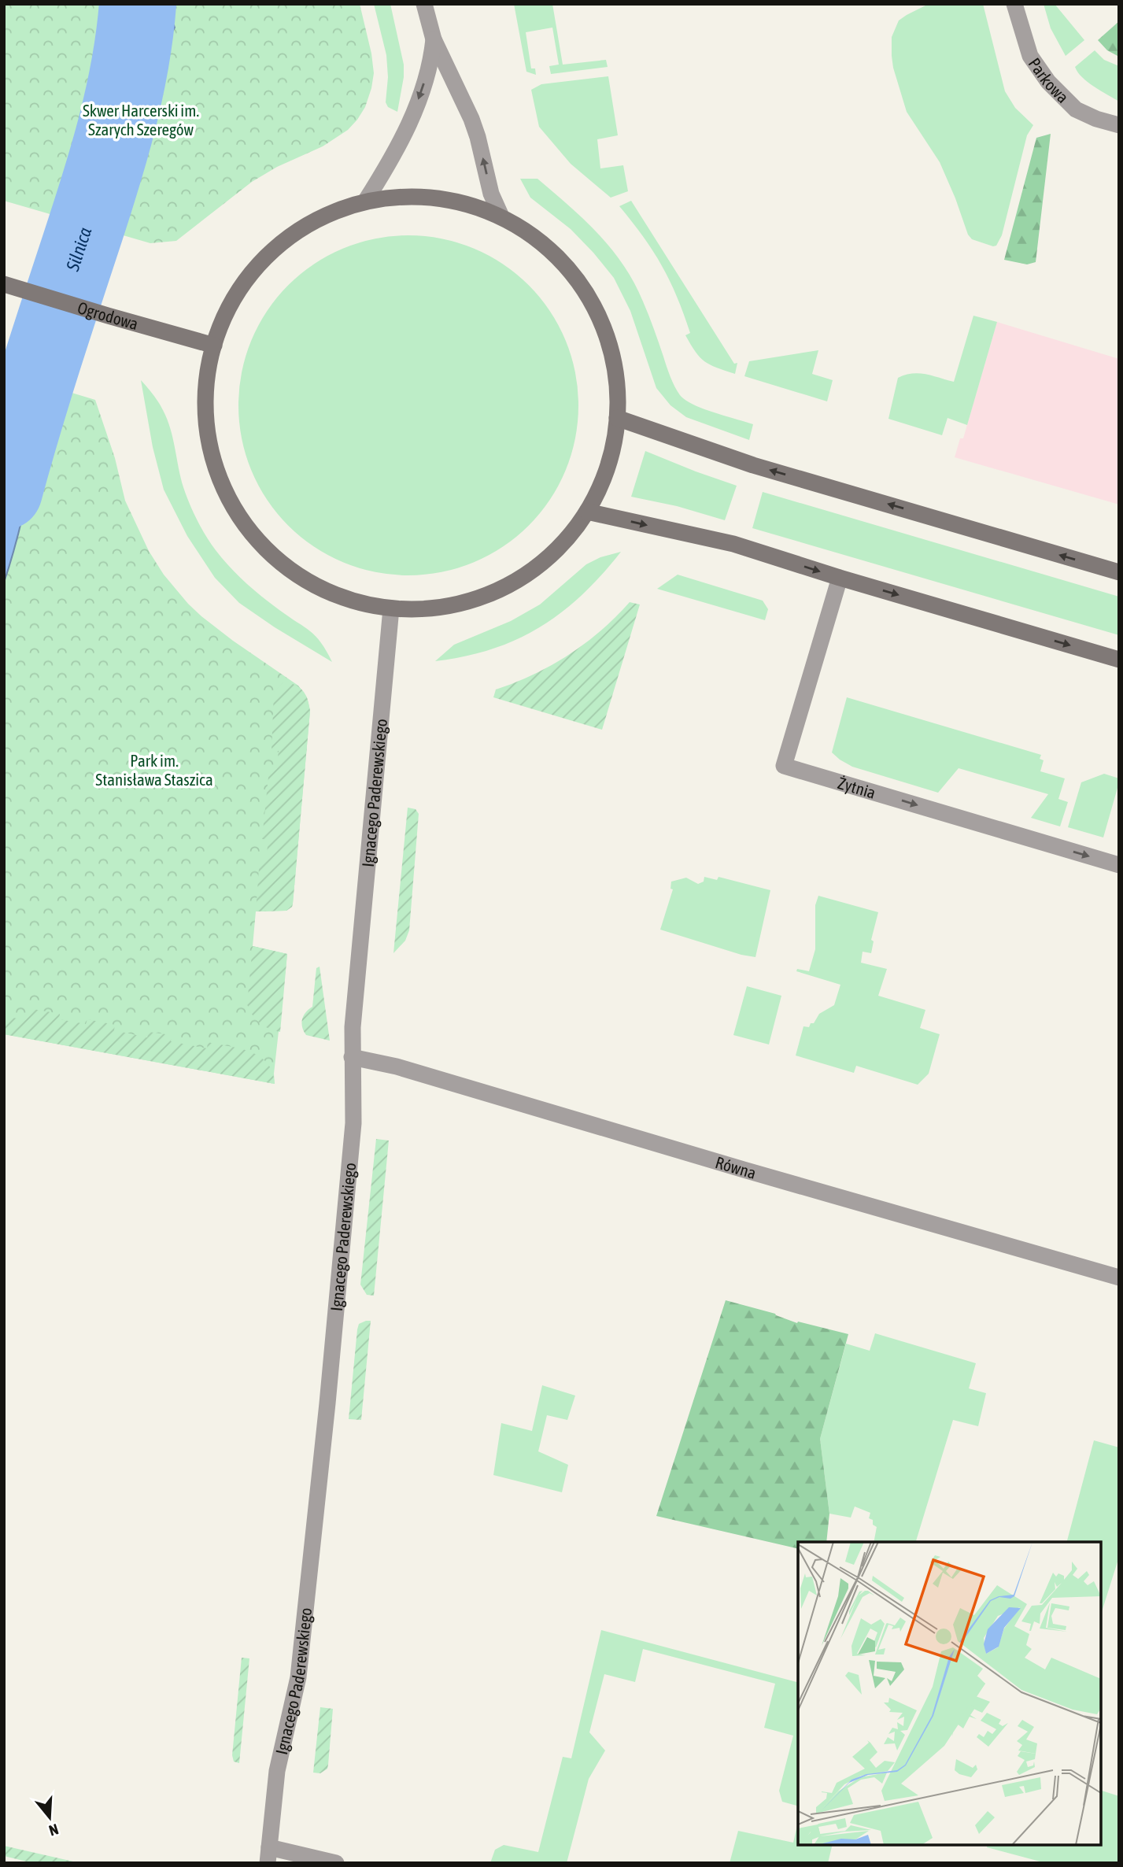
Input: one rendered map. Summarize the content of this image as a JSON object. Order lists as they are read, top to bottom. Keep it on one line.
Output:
{"streets":{"street":["Parkowa","Ogrodowa","Żytnia","Ignacego Paderewskiego","Równa"]},"crossings":[["Ignacego Paderewskiego","Równa"]],"water":["Silnica"],"parks":["Skwer Harcerski im. Szarych Szeregów","Park im. Stanisława Staszica"],"north":"bottom"}
